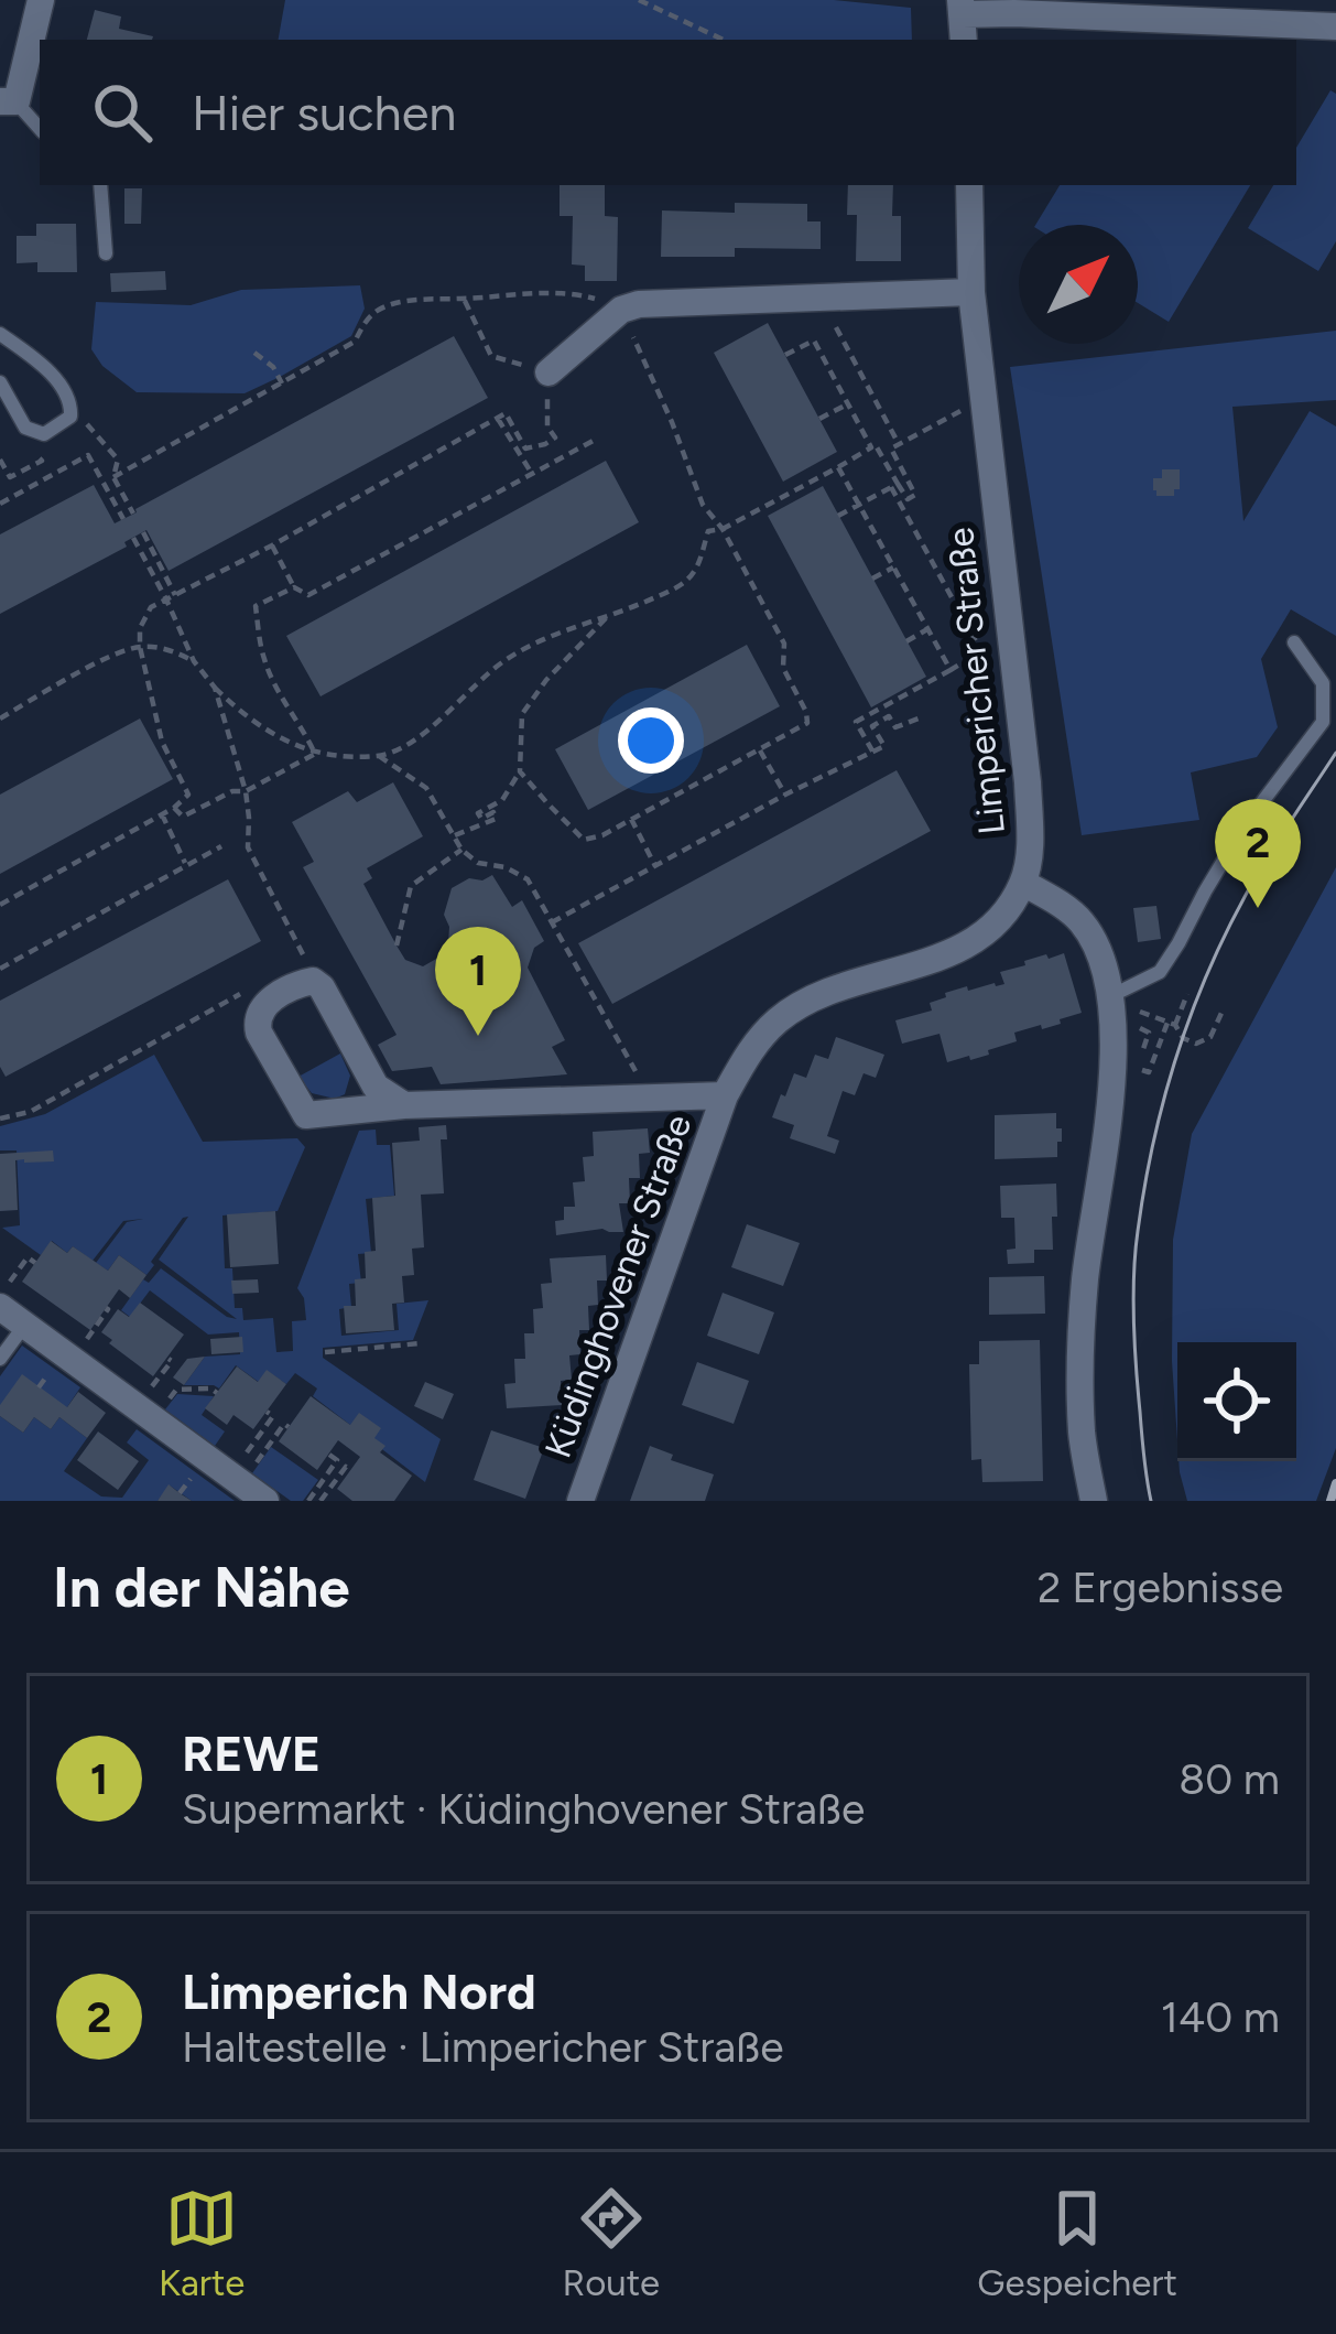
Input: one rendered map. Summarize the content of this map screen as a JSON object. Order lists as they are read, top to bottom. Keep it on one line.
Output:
{"streets":{"street":["Limpericher Straße","Küdinghovener Straße"]},"crossings":[["Limpericher Straße","Küdinghovener Straße"]],"north":"top right","page":{"search":"Hier suchen","pins":["2","1"],"heading":["In der Nähe","2 Ergebnisse"],"list":[{"mark":"1","name":"REWE","note":"Supermarkt · Küdinghovener Straße","value":"80 m"},{"mark":"2","name":"Limperich Nord","note":"Haltestelle · Limpericher Straße","value":"140 m"}],"nav":["Karte","Route","Gespeichert"]}}
